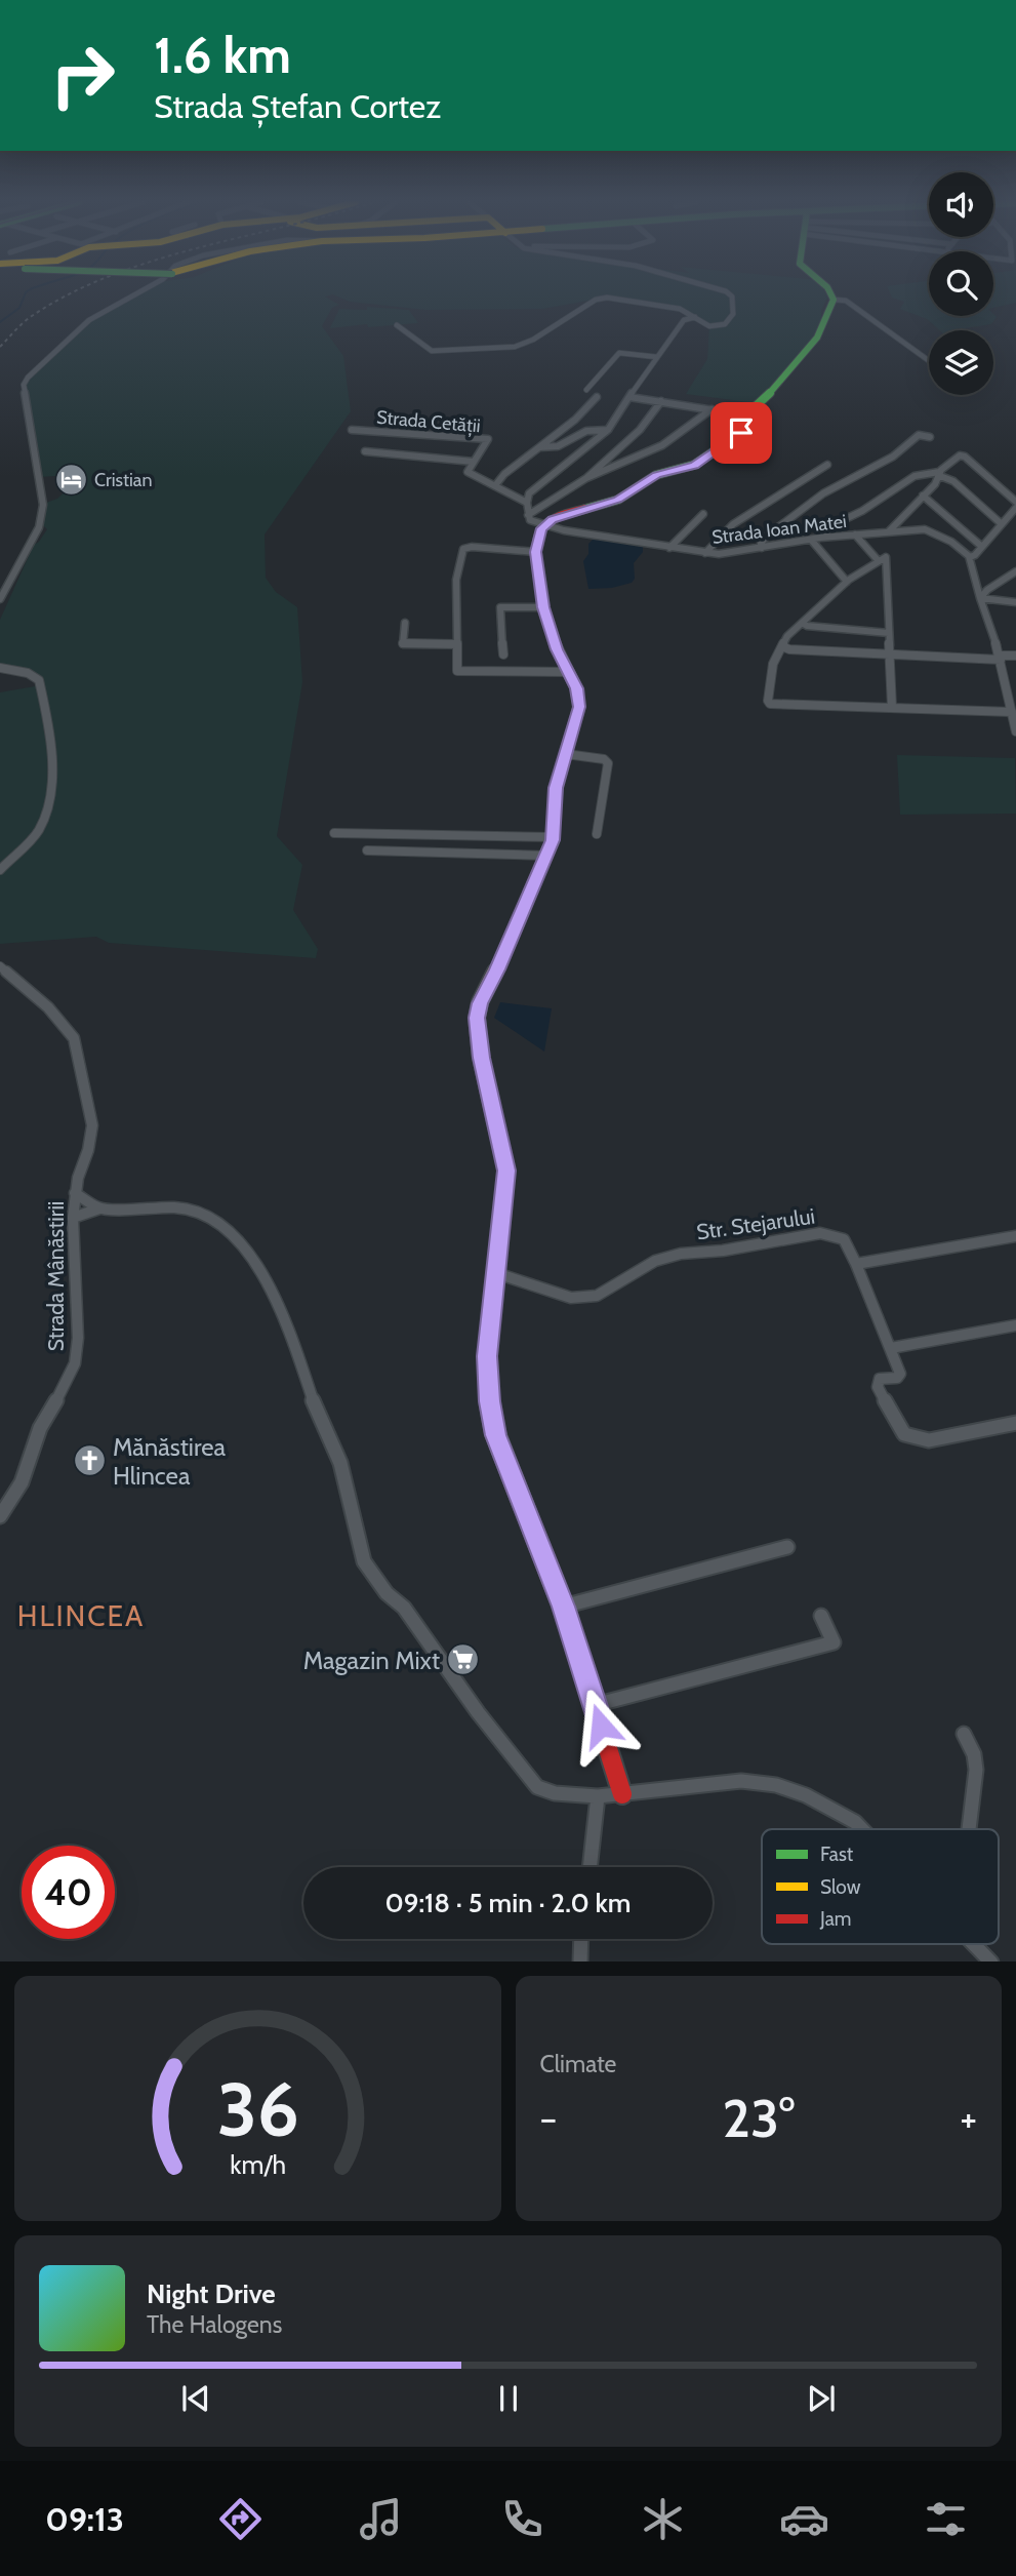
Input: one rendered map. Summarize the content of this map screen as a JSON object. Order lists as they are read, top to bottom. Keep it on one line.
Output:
{"streets":{"street":["Strada Cetății","Strada Ioan Matei","Str. Stejarului","Strada Mânăstirii"]},"districts":["HLINCEA"],"places":{"hotel":["Cristian"],"church":["Mănăstirea Hlincea"],"supermarket":["Magazin Mixt"]},"legend":["Fast","Slow","Jam"],"page":{"turn":["1.6 km","Strada Ștefan Cortez"],"limit":"40","trip":"09:18 · 5 min · 2.0 km","tile":"Climate","heat":["−","23°","+"],"song":["Night Drive","The Halogens"],"tabs":"09:13","gauge":["36","km/h"]}}
